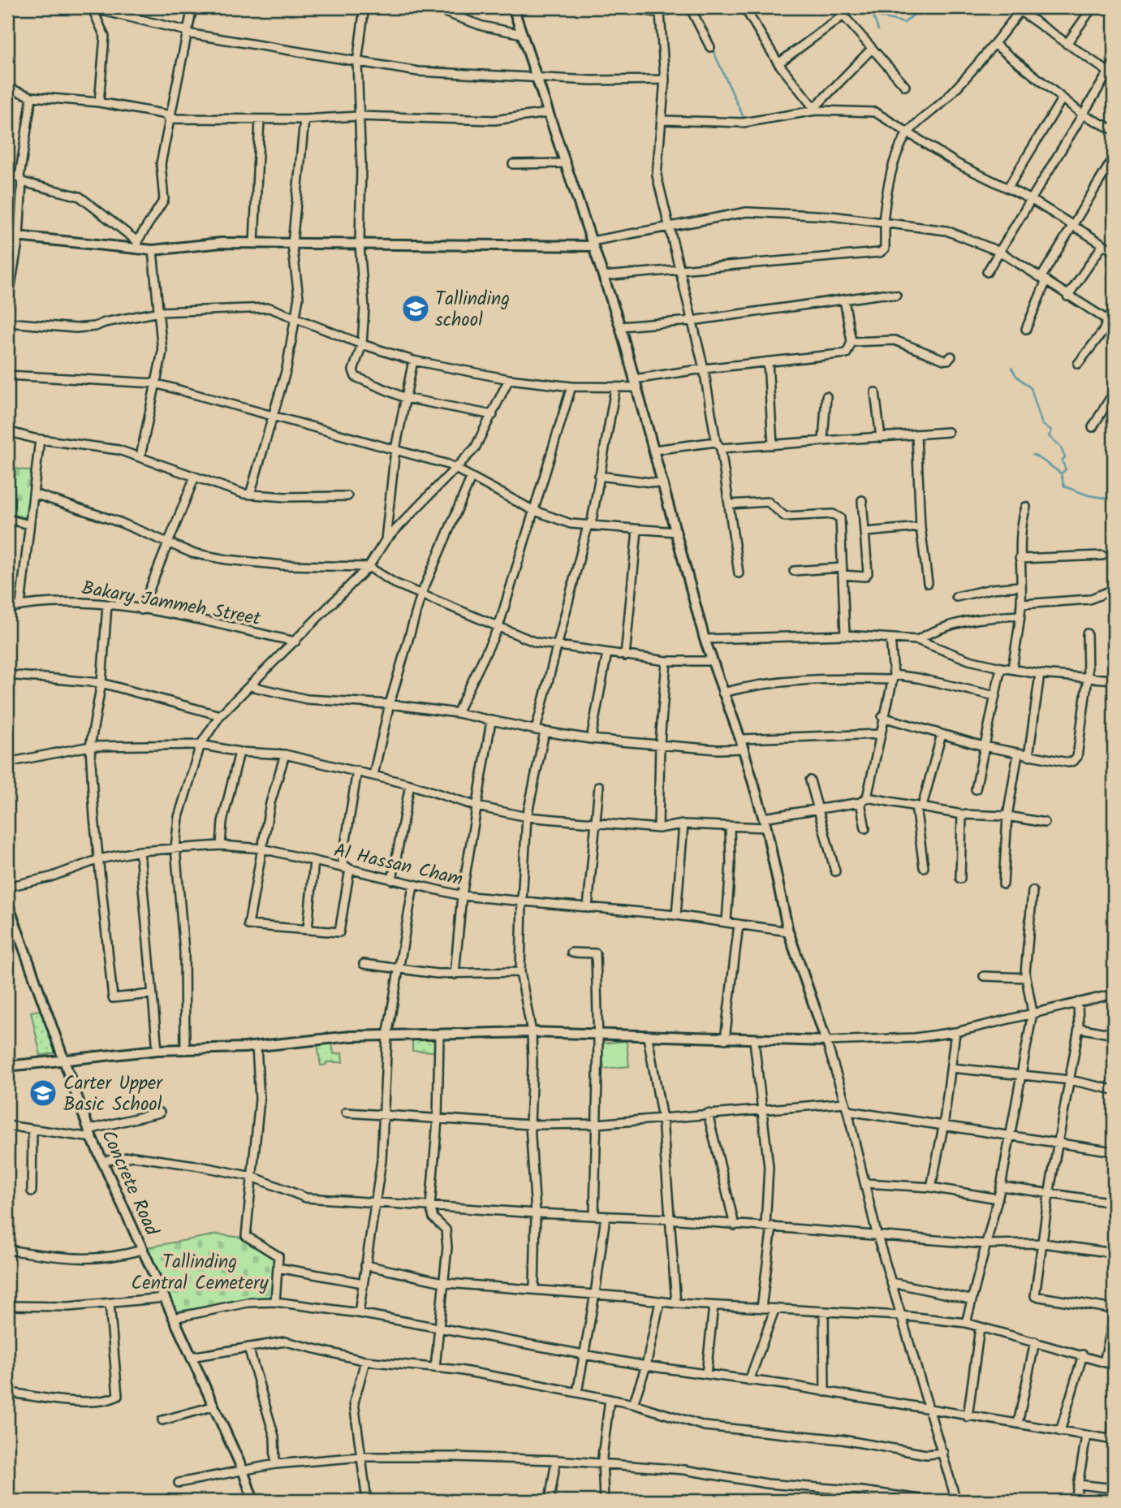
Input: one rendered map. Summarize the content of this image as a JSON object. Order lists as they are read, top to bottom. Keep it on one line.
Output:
{"streets":{"street":["Bakary Jammeh Street","Al Hassan Cham","Concrete Road"]},"parks":["Tallinding Central Cemetery"],"places":{"school or university":["Tallinding school","Carter Upper Basic School"]}}
